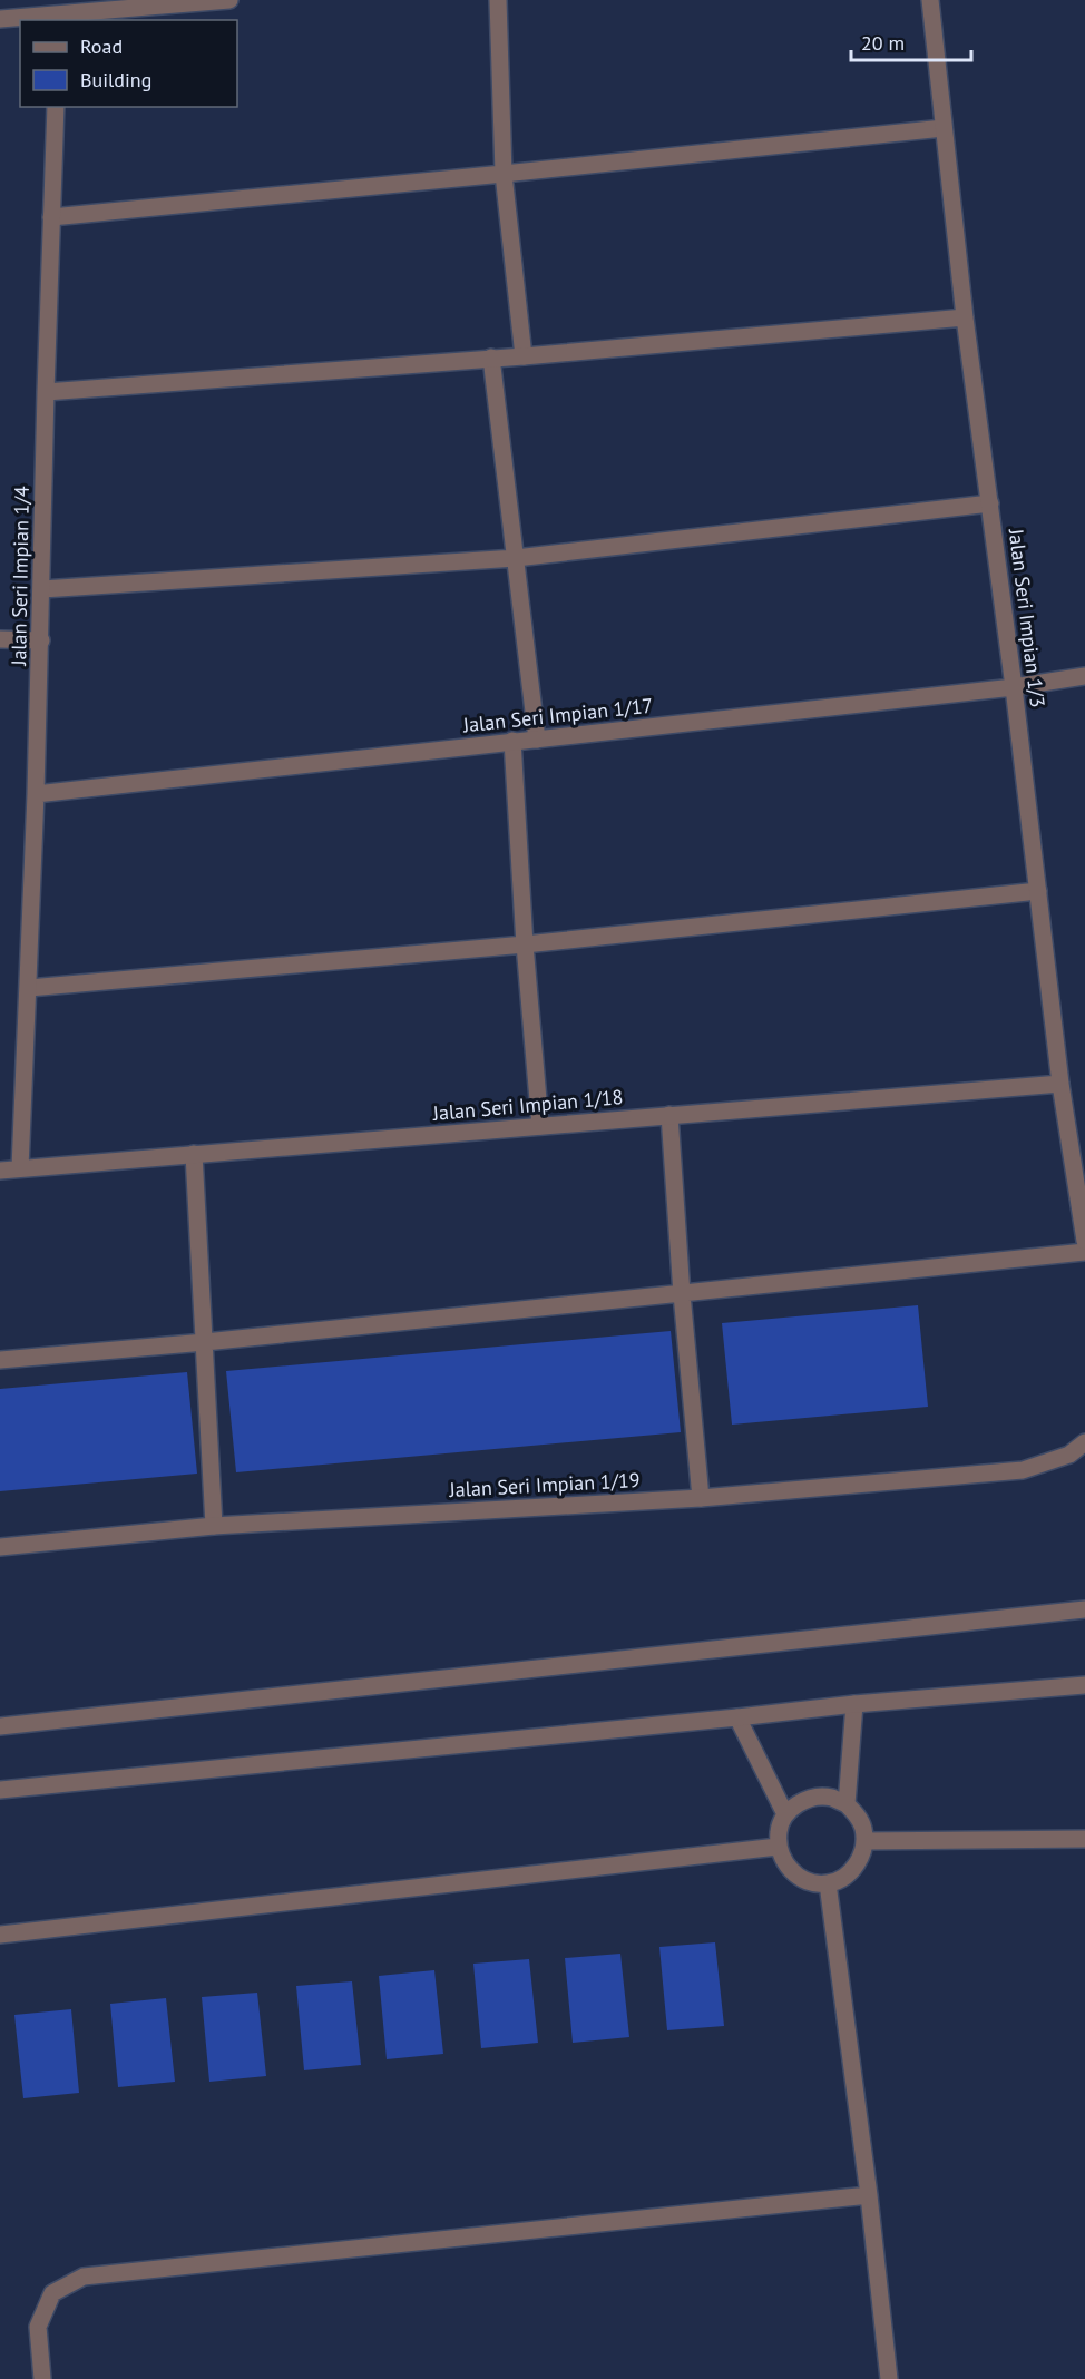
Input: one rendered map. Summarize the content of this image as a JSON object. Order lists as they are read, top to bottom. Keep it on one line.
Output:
{"streets":{"street":["Jalan Seri Impian 1/4","Jalan Seri Impian 1/3","Jalan Seri Impian 1/17","Jalan Seri Impian 1/18","Jalan Seri Impian 1/19"]},"crossings":[["Jalan Seri Impian 1/4","Jalan Seri Impian 1/17"],["Jalan Seri Impian 1/4","Jalan Seri Impian 1/18"],["Jalan Seri Impian 1/3","Jalan Seri Impian 1/17"],["Jalan Seri Impian 1/3","Jalan Seri Impian 1/18"]],"legend":["Road","Building"],"scale_bar":"20 m"}
